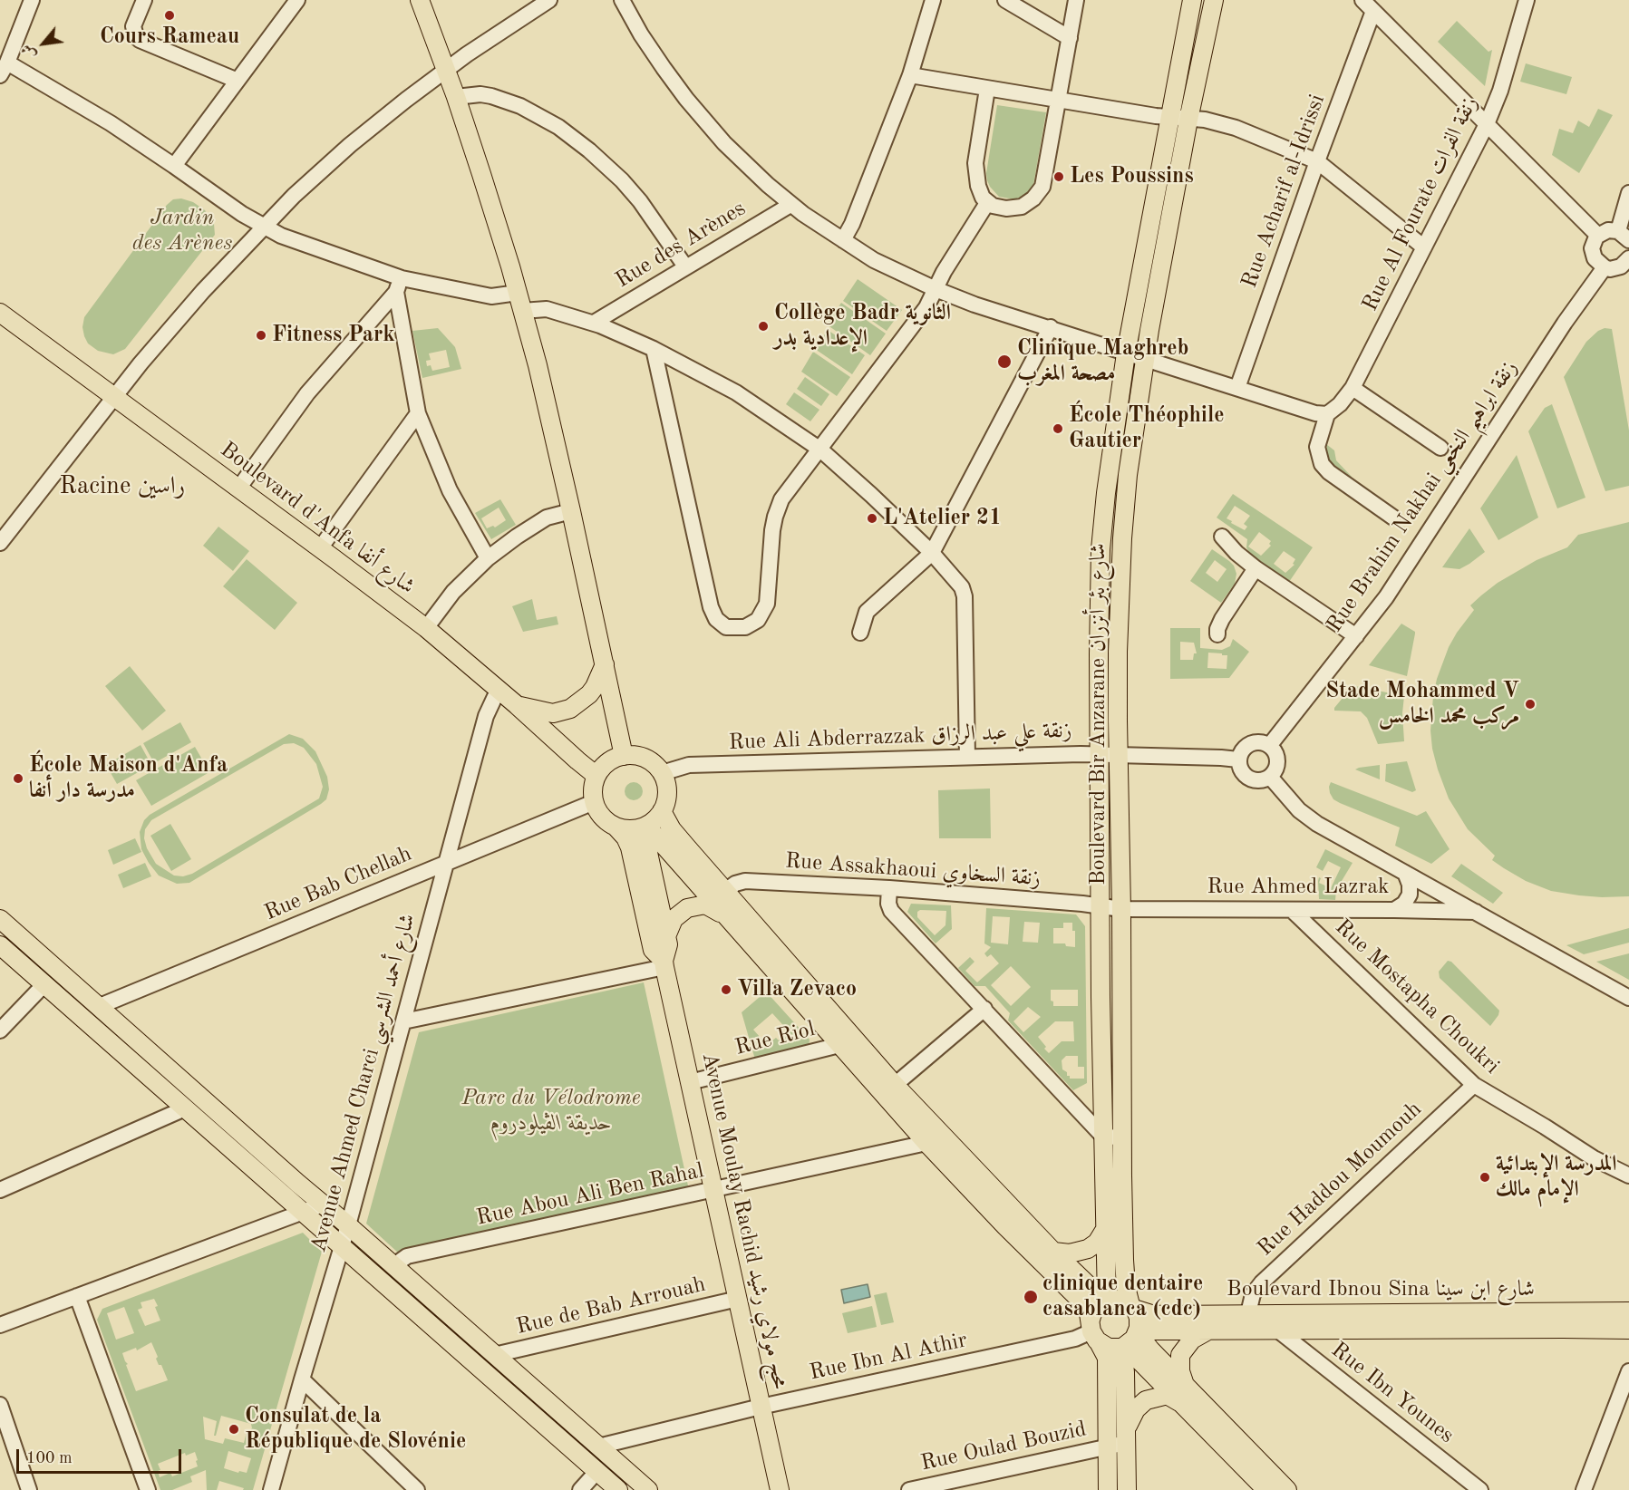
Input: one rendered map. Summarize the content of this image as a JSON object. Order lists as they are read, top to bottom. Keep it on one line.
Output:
{"streets":{"main road":["Boulevard d'Anfa شارع أنفا","Boulevard Bir Anzarane شارع بئر أنزران","Avenue Moulay Rachid محج مولاي رشيد","Boulevard Ibnou Sina شارع ابن سينا"],"street":["Rue Acharif al-Idrissi","Rue Al Fourate زنقة الفرات","Rue des Arènes","Rue Brahim Nakhai زنقة ابراهيم النخعي","Rue Ali Abderrazzak زنقة علي عبد الرزاق","Rue Assakhaoui زنقة السخاوي","Rue Bab Chellah","Rue Ahmed Lazrak","Rue Mostapha Choukri","Rue Riol","Avenue Ahmed Charci شارع أحمد الشرسي","Rue Haddou Moumouh","Rue Abou Ali Ben Rahal","Rue de Bab Arrouah","Rue Ibn Al Athir","Rue Ibn Younes","Rue Oulad Bouzid"]},"crossings":[["Rue Brahim Nakhai زنقة ابراهيم النخعي","Rue Ali Abderrazzak زنقة علي عبد الرزاق"],["Boulevard d'Anfa شارع أنفا","Rue Ali Abderrazzak زنقة علي عبد الرزاق"],["Boulevard d'Anfa شارع أنفا","Rue Bab Chellah"],["Boulevard d'Anfa شارع أنفا","Avenue Ahmed Charci شارع أحمد الشرسي"],["Boulevard d'Anfa شارع أنفا","Avenue Moulay Rachid محج مولاي رشيد"],["Boulevard Bir Anzarane شارع بئر أنزران","Rue Ali Abderrazzak زنقة علي عبد الرزاق"],["Boulevard Bir Anzarane شارع بئر أنزران","Rue Assakhaoui زنقة السخاوي"],["Boulevard Bir Anzarane شارع بئر أنزران","Rue Ahmed Lazrak"],["Boulevard Bir Anzarane شارع بئر أنزران","Boulevard Ibnou Sina شارع ابن سينا"],["Boulevard Bir Anzarane شارع بئر أنزران","Rue Ibn Al Athir"],["Rue Ali Abderrazzak زنقة علي عبد الرزاق","Rue Bab Chellah"],["Rue Ali Abderrazzak زنقة علي عبد الرزاق","Avenue Moulay Rachid محج مولاي رشيد"],["Rue Assakhaoui زنقة السخاوي","Rue Ahmed Lazrak"],["Rue Bab Chellah","Avenue Ahmed Charci شارع أحمد الشرسي"],["Rue Bab Chellah","Avenue Moulay Rachid محج مولاي رشيد"],["Rue Ahmed Lazrak","Rue Mostapha Choukri"],["Rue Mostapha Choukri","Rue Haddou Moumouh"],["Rue Riol","Avenue Moulay Rachid محج مولاي رشيد"],["Rue Haddou Moumouh","Boulevard Ibnou Sina شارع ابن سينا"],["Rue Abou Ali Ben Rahal","Avenue Moulay Rachid محج مولاي رشيد"],["Avenue Moulay Rachid محج مولاي رشيد","Rue de Bab Arrouah"],["Avenue Moulay Rachid محج مولاي رشيد","Rue Ibn Al Athir"],["Boulevard Ibnou Sina شارع ابن سينا","Rue Ibn Al Athir"],["Boulevard Ibnou Sina شارع ابن سينا","Rue Ibn Younes"]],"districts":["Racine راسين"],"parks":["Jardin des Arènes","Parc du Vélodrome حديقة الڤيلودروم"],"places":["Cours Rameau","Les Poussins","Collège Badr الثانوية الإعدادية بدر","Fitness Park","Clinique Maghreb مصحة المغرب","École Théophile Gautier","L'Atelier 21","Stade Mohammed V مركب محمد الخامس","École Maison d'Anfa مدرسة دار أنفا","Villa Zevaco","المدرسة الإبتدائية الإمام مالك","clinique dentaire casablanca (cdc)","Consulat de la République de Slovénie"],"scale_bar":"100 m","north":"bottom left"}
